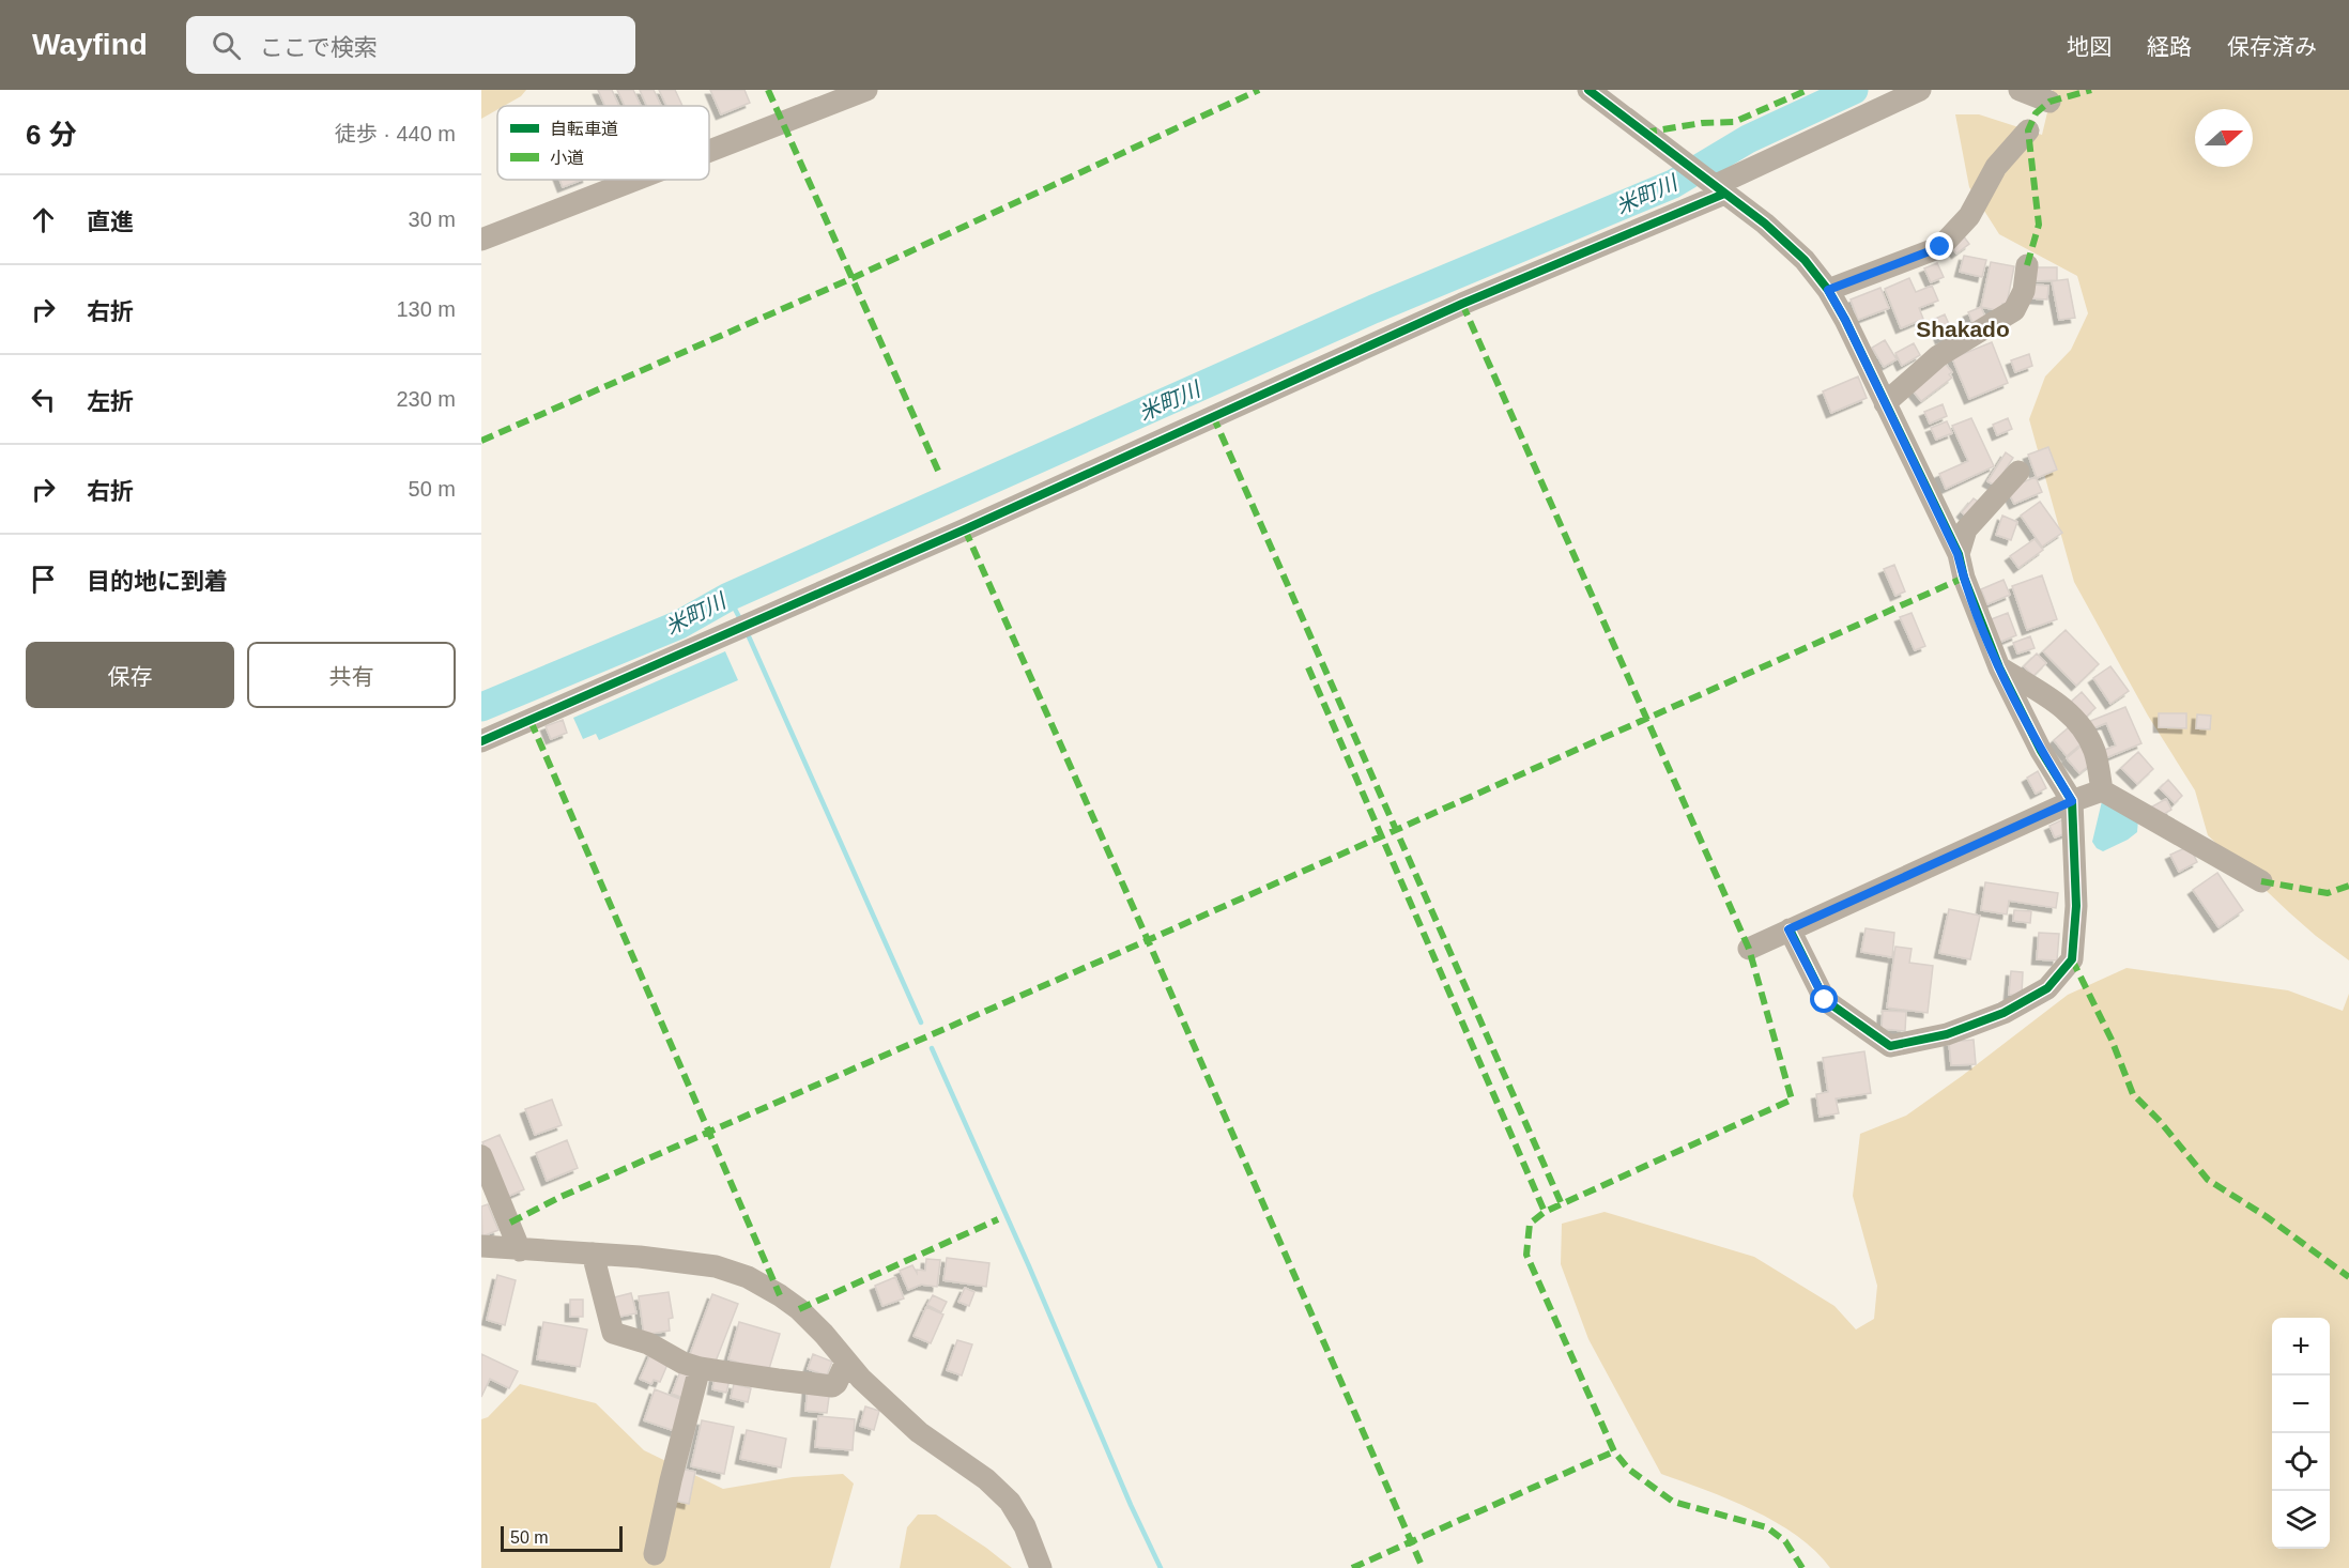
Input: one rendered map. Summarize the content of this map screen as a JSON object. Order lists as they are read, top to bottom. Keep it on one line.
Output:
{"districts":["Shakado"],"water":["米町川"],"legend":["自転車道","小道"],"scale_bar":"50 m","north":"right","page":{"header":"Wayfind","search":"ここで検索","nav":["地図","経路","保存済み"],"heading":["6 分","徒歩 · 440 m"],"list":[["直進","30 m"],["右折","130 m"],["左折","230 m"],["右折","50 m"],"目的地に到着"],"buttons":["保存","共有"],"map_buttons":["+","−"],"scale":"50 m"}}
